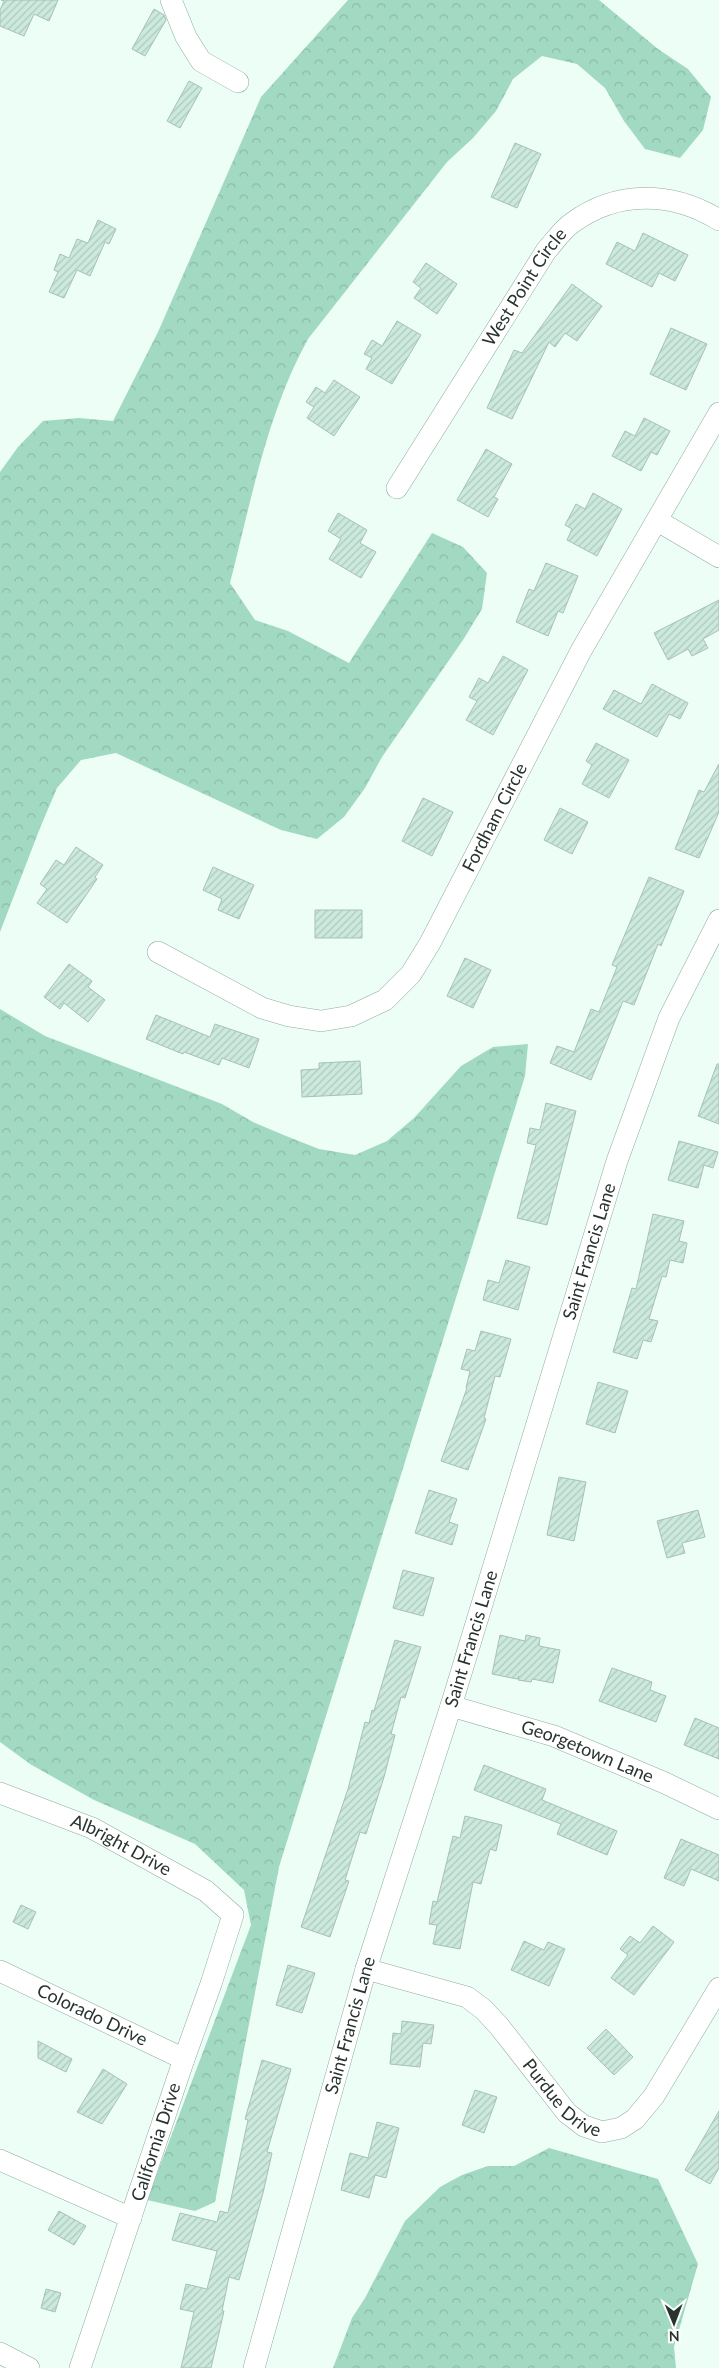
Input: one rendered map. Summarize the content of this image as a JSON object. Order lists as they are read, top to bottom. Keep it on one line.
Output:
{"streets":{"street":["West Point Circle","Fordham Circle","Saint Francis Lane","Georgetown Lane","Albright Drive","Colorado Drive","Purdue Drive","California Drive"]},"crossings":[["Saint Francis Lane","Georgetown Lane"],["Saint Francis Lane","Purdue Drive"],["Albright Drive","California Drive"],["Colorado Drive","California Drive"]],"north":"bottom"}
